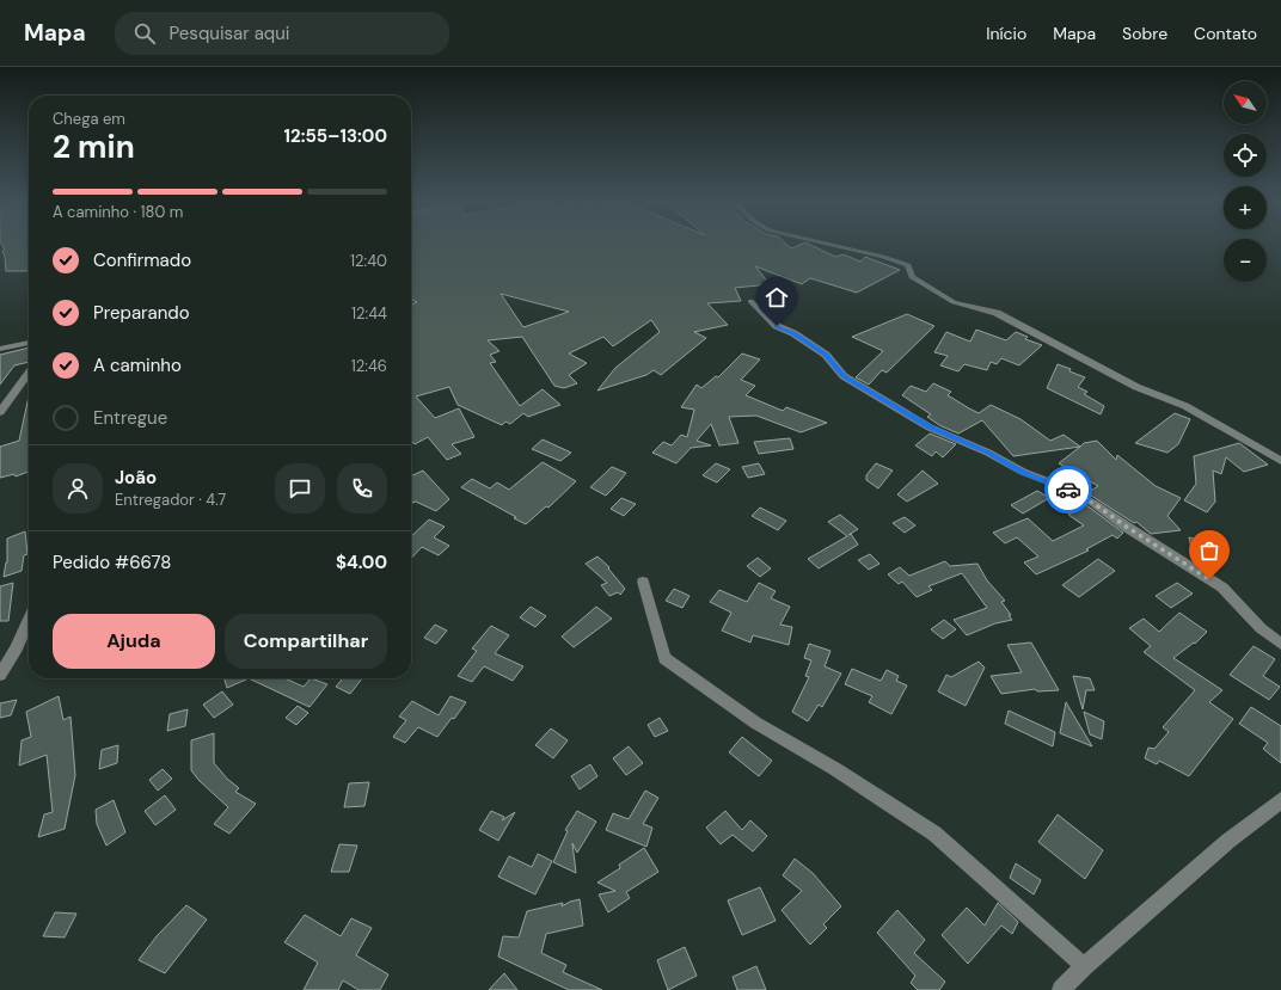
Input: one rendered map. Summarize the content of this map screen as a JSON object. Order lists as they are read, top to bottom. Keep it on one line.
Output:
{"north":"top left","page":{"header":"Mapa","search":"Pesquisar aqui","nav":["Início","Mapa","Sobre","Contato"],"map_buttons":["+","−"],"heading":["2 min","Chega em","12:55–13:00"],"panel":["João","Entregador · 4.7","Pedido #6678","$4.00"],"bar":"A caminho · 180 m","list":[["Confirmado","12:40"],["Preparando","12:44"],["A caminho","12:46"],"Entregue"],"buttons":["Ajuda","Compartilhar"]}}
